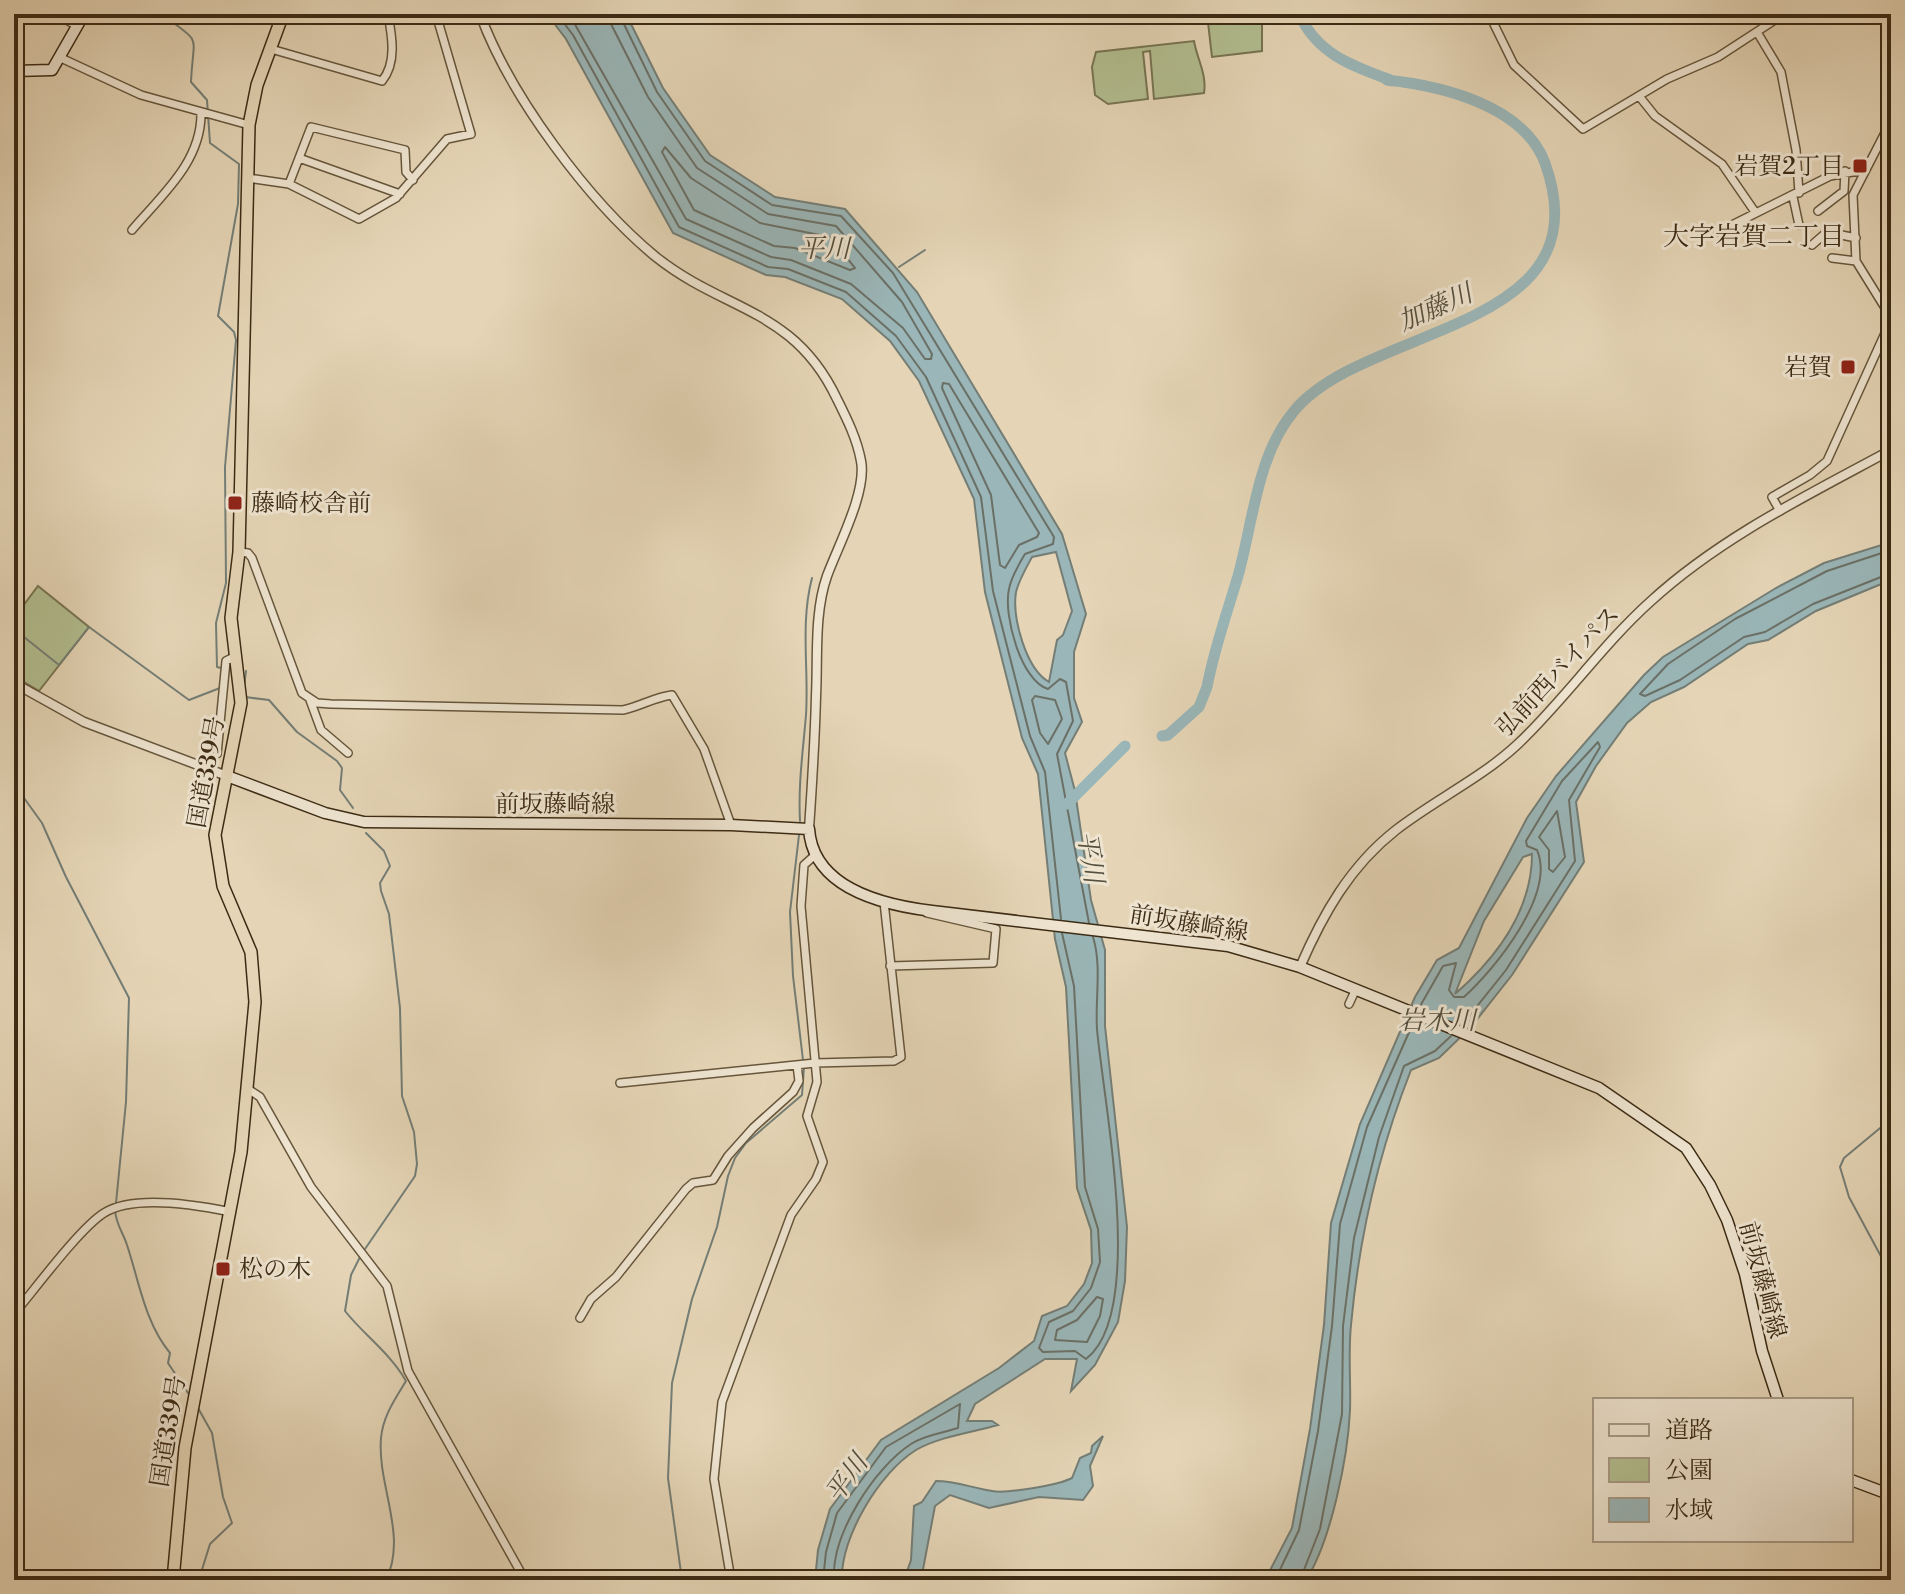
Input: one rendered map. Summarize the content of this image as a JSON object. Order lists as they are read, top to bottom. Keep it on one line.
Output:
{"streets":{"highway":["国道339号"],"main road":["前坂藤崎線"],"street":["弘前西バイパス"]},"crossings":[["弘前西バイパス","前坂藤崎線"],["国道339号","前坂藤崎線"]],"districts":["大字岩賀二丁目"],"water":["平川","加藤川","岩木川"],"places":{"transit":["岩賀2丁目","岩賀","藤崎校舎前","松の木"]},"legend":["道路","公園","水域"]}
